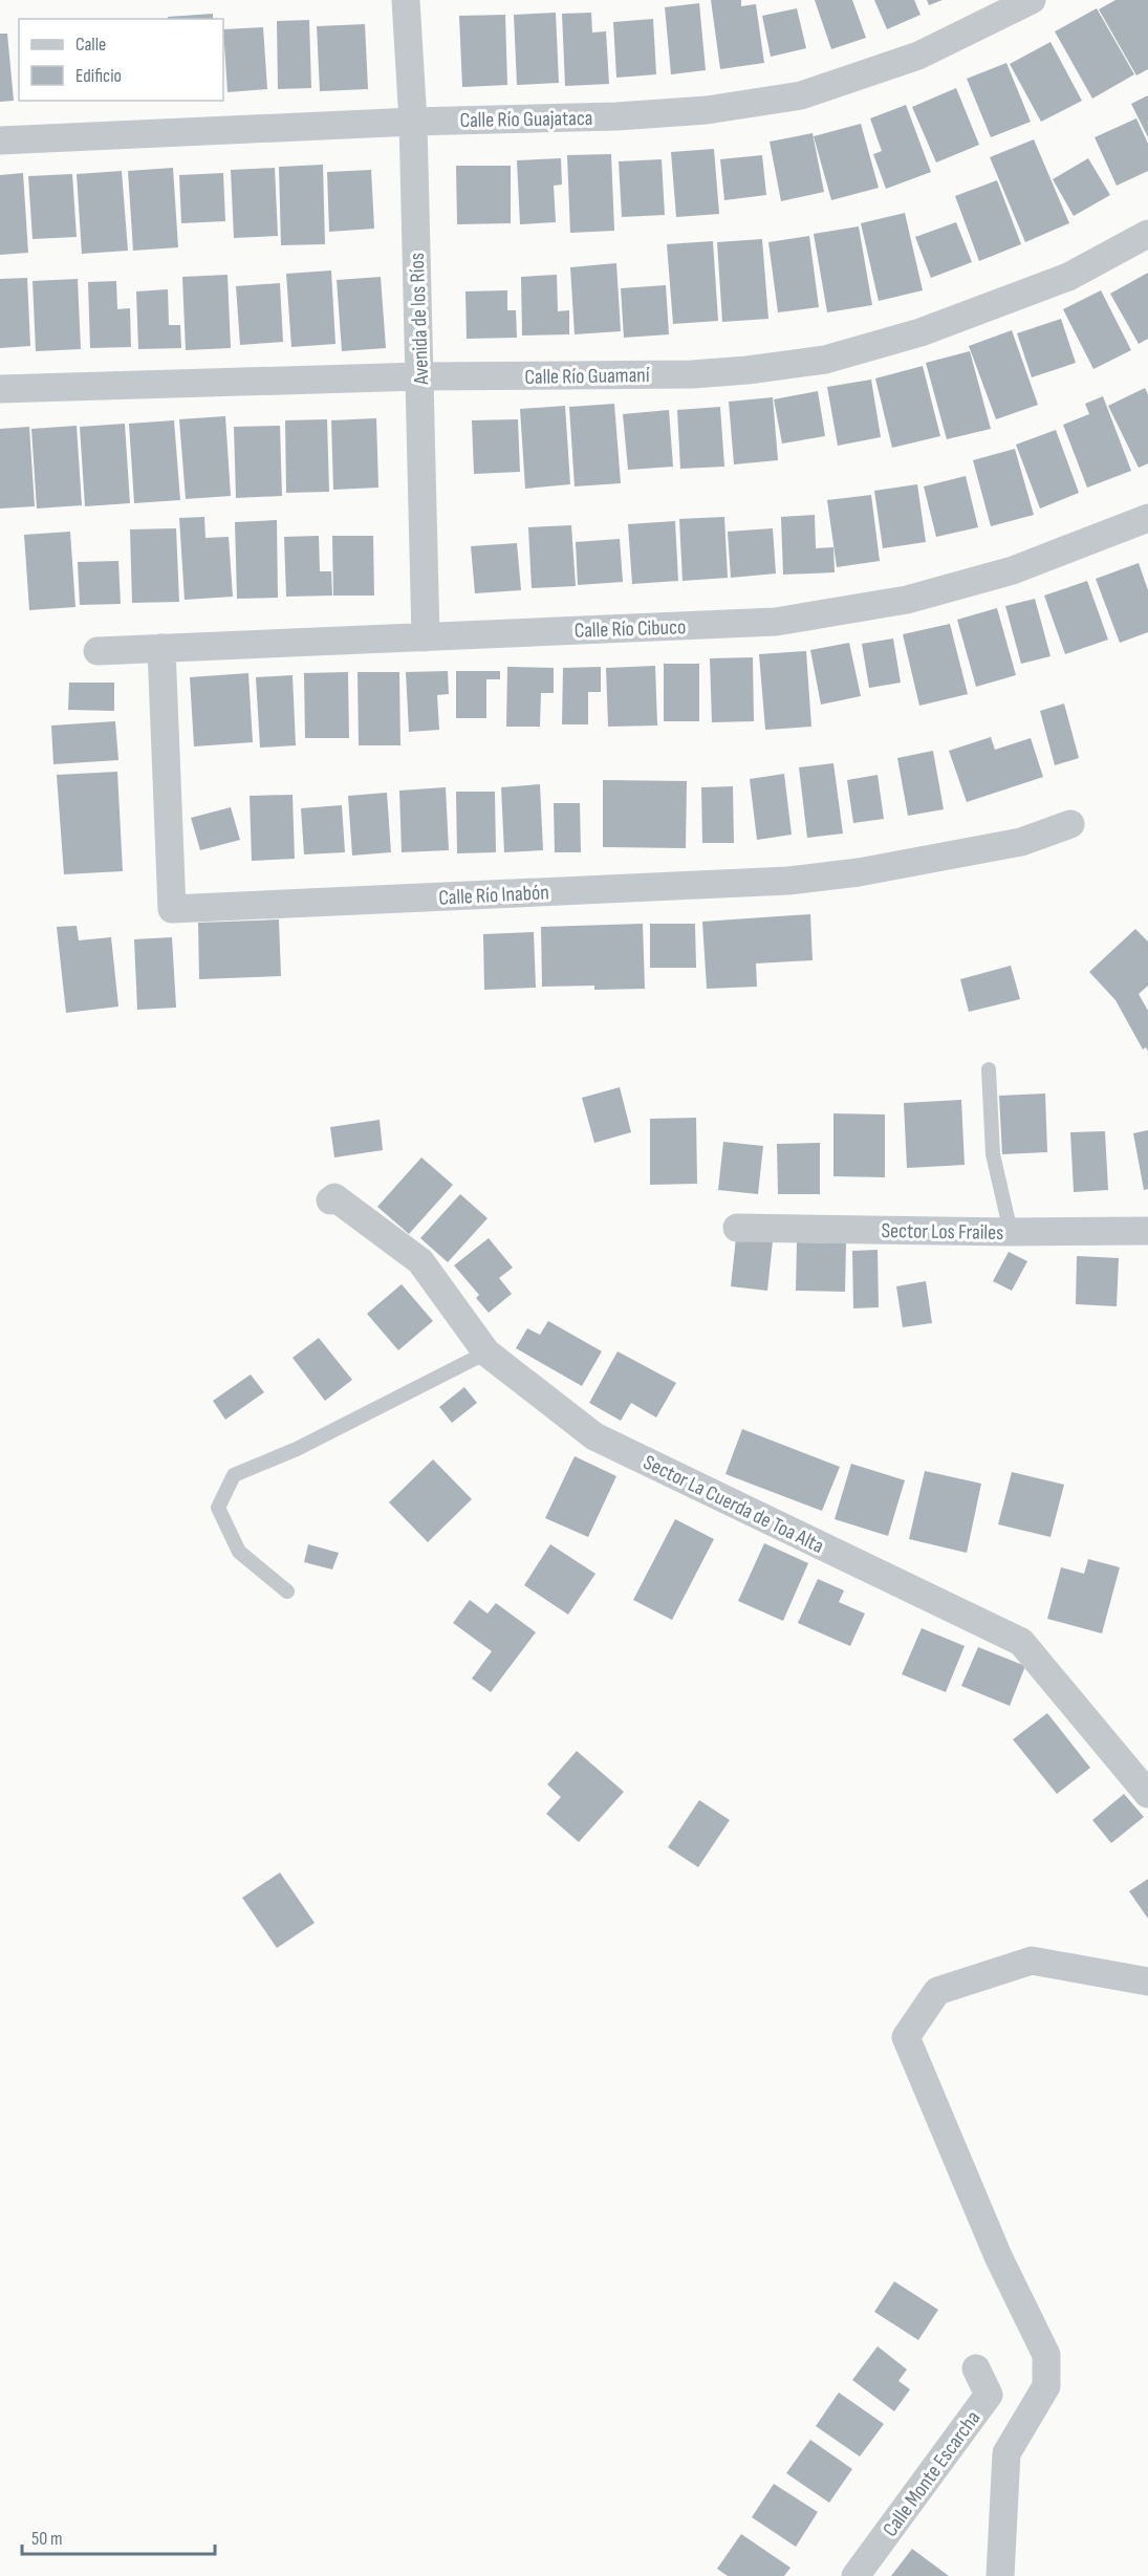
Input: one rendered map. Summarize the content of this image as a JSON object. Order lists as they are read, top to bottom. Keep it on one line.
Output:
{"streets":{"street":["Calle Río Guajataca","Avenida de los Ríos","Calle Río Guamaní","Calle Río Cibuco","Calle Río Inabón","Sector Los Frailes","Sector La Cuerda de Toa Alta","Calle Monte Escarcha"]},"crossings":[["Calle Río Guajataca","Avenida de los Ríos"],["Avenida de los Ríos","Calle Río Guamaní"],["Avenida de los Ríos","Calle Río Cibuco"],["Calle Río Cibuco","Calle Río Inabón"]],"legend":["Calle","Edificio"],"scale_bar":"50 m"}
